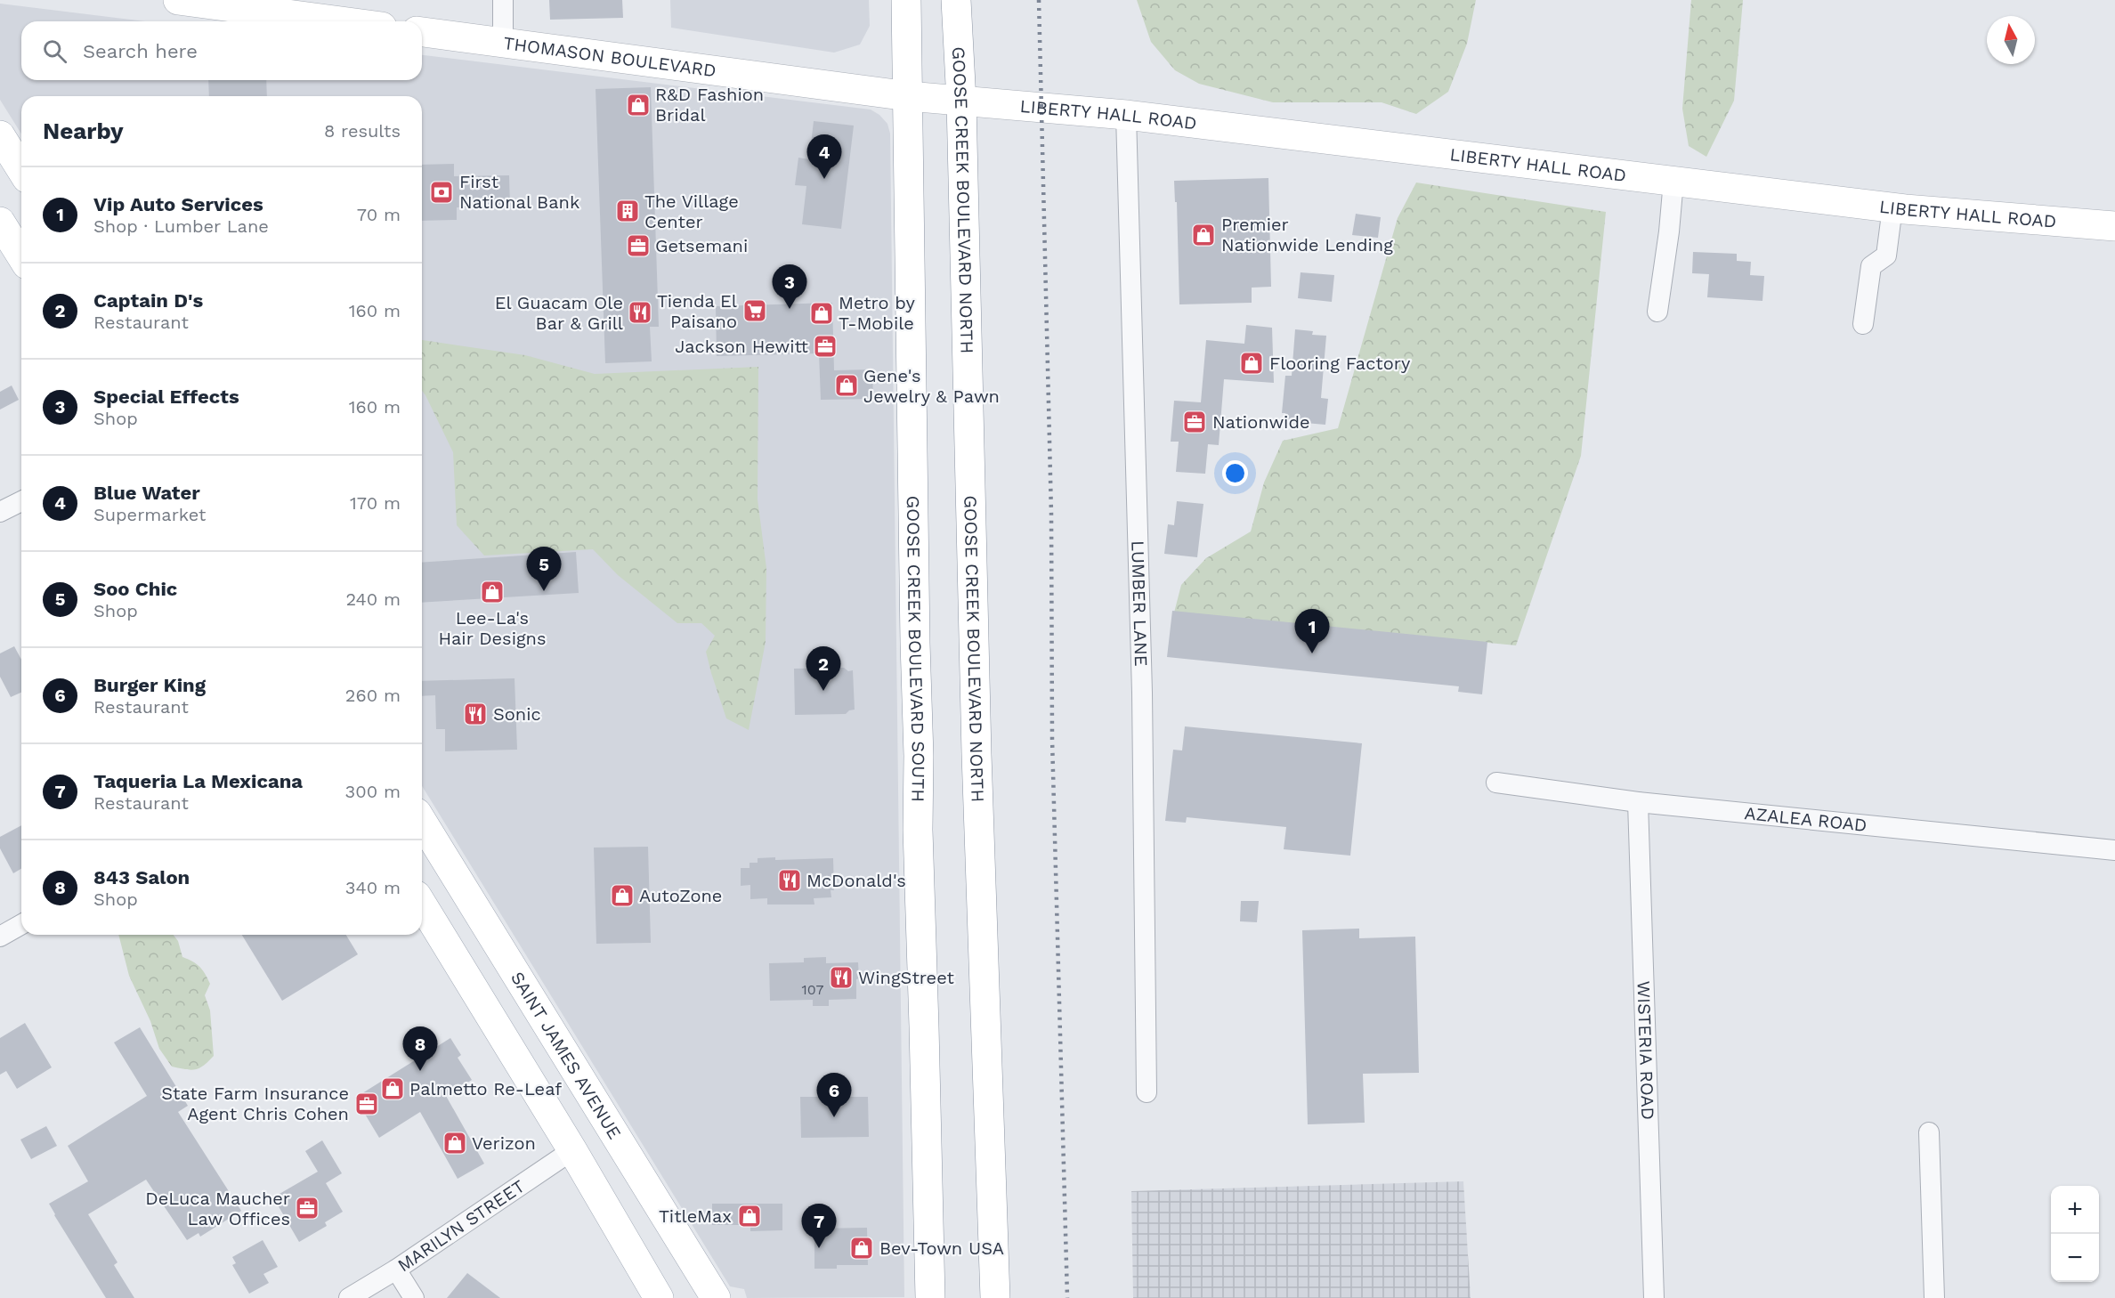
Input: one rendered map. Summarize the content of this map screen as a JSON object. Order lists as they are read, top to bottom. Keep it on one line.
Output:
{"streets":{"main road":["THOMASON BOULEVARD","LIBERTY HALL ROAD","GOOSE CREEK BOULEVARD NORTH","GOOSE CREEK BOULEVARD SOUTH","SAINT JAMES AVENUE"],"street":["LUMBER LANE","AZALEA ROAD","WISTERIA ROAD","MARILYN STREET"]},"crossings":[["THOMASON BOULEVARD","LIBERTY HALL ROAD"],["THOMASON BOULEVARD","GOOSE CREEK BOULEVARD NORTH"],["THOMASON BOULEVARD","GOOSE CREEK BOULEVARD SOUTH"],["LIBERTY HALL ROAD","GOOSE CREEK BOULEVARD NORTH"],["LIBERTY HALL ROAD","LUMBER LANE"],["AZALEA ROAD","WISTERIA ROAD"]],"places":{"shop":["R&D Fashion Bridal","Premier Nationwide Lending","Metro by T-Mobile","Flooring Factory","Gene's Jewelry & Pawn","Lee-La's Hair Designs","AutoZone","Palmetto Re-Leaf","Verizon","TitleMax","Bev-Town USA"],"bank":["First National Bank"],"building":["The Village Center"],"office":["Getsemani","Jackson Hewitt","Nationwide","State Farm Insurance Agent Chris Cohen","DeLuca Maucher Law Offices"],"supermarket":["Tienda El Paisano"],"restaurant":["El Guacam Ole Bar & Grill","Sonic","McDonald's","WingStreet"]},"house_numbers":["107"],"north":"top","page":{"search":"Search here","heading":["Nearby","8 results"],"pins":["4","3","5","1","2","8","6","7"],"list":[{"mark":"1","name":"Vip Auto Services","note":"Shop · Lumber Lane","value":"70 m"},{"mark":"2","name":"Captain D's","note":"Restaurant","value":"160 m"},{"mark":"3","name":"Special Effects","note":"Shop","value":"160 m"},{"mark":"4","name":"Blue Water","note":"Supermarket","value":"170 m"},{"mark":"5","name":"Soo Chic","note":"Shop","value":"240 m"},{"mark":"6","name":"Burger King","note":"Restaurant","value":"260 m"},{"mark":"7","name":"Taqueria La Mexicana","note":"Restaurant","value":"300 m"},{"mark":"8","name":"843 Salon","note":"Shop","value":"340 m"}],"map_buttons":["+","−"]}}
